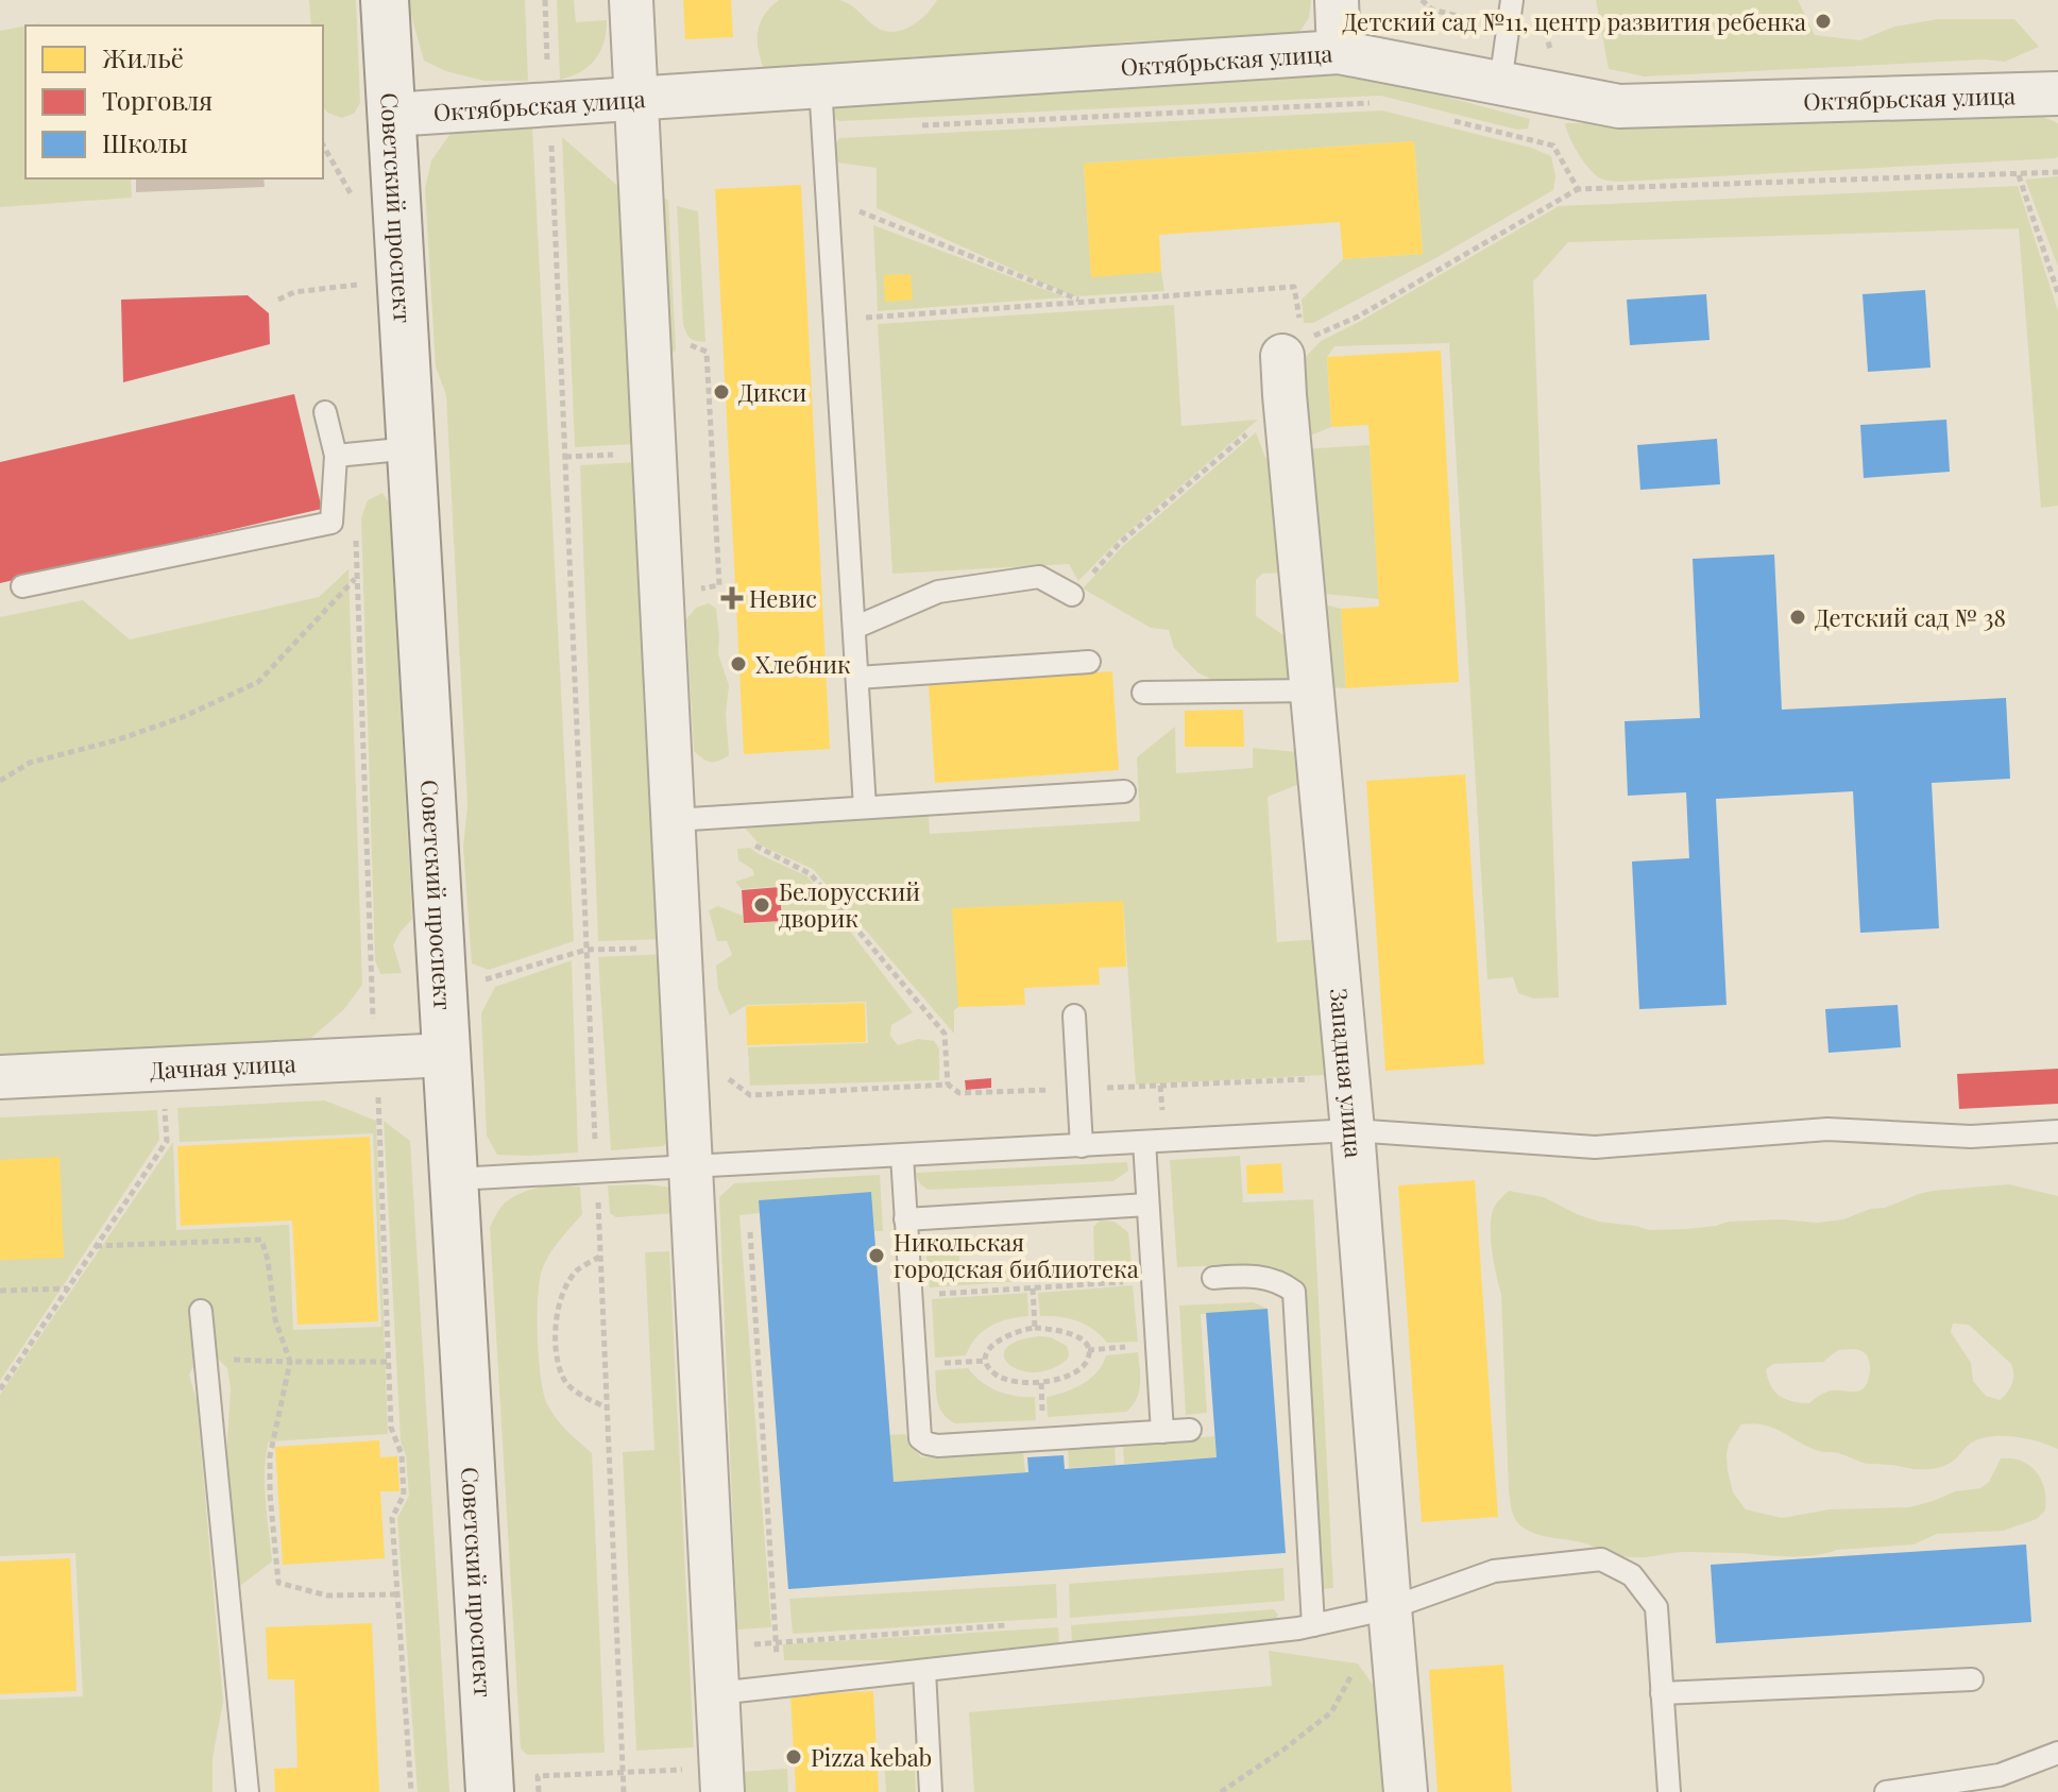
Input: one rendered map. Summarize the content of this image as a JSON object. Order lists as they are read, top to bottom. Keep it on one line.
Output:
{"streets":{"main road":["Советский проспект"],"street":["Октябрьская улица","Дачная улица","Западная улица"]},"crossings":[["Октябрьская улица","Советский проспект"],["Советский проспект","Дачная улица"]],"places":{"other":["Детский сад №11, центр развития ребенка","Дикси","Детский сад № 38","Хлебник","Белорусский дворик","Никольская городская библиотека","Pizza kebab"],"health":["Невис"]},"legend":["Жильё","Торговля","Школы"]}
